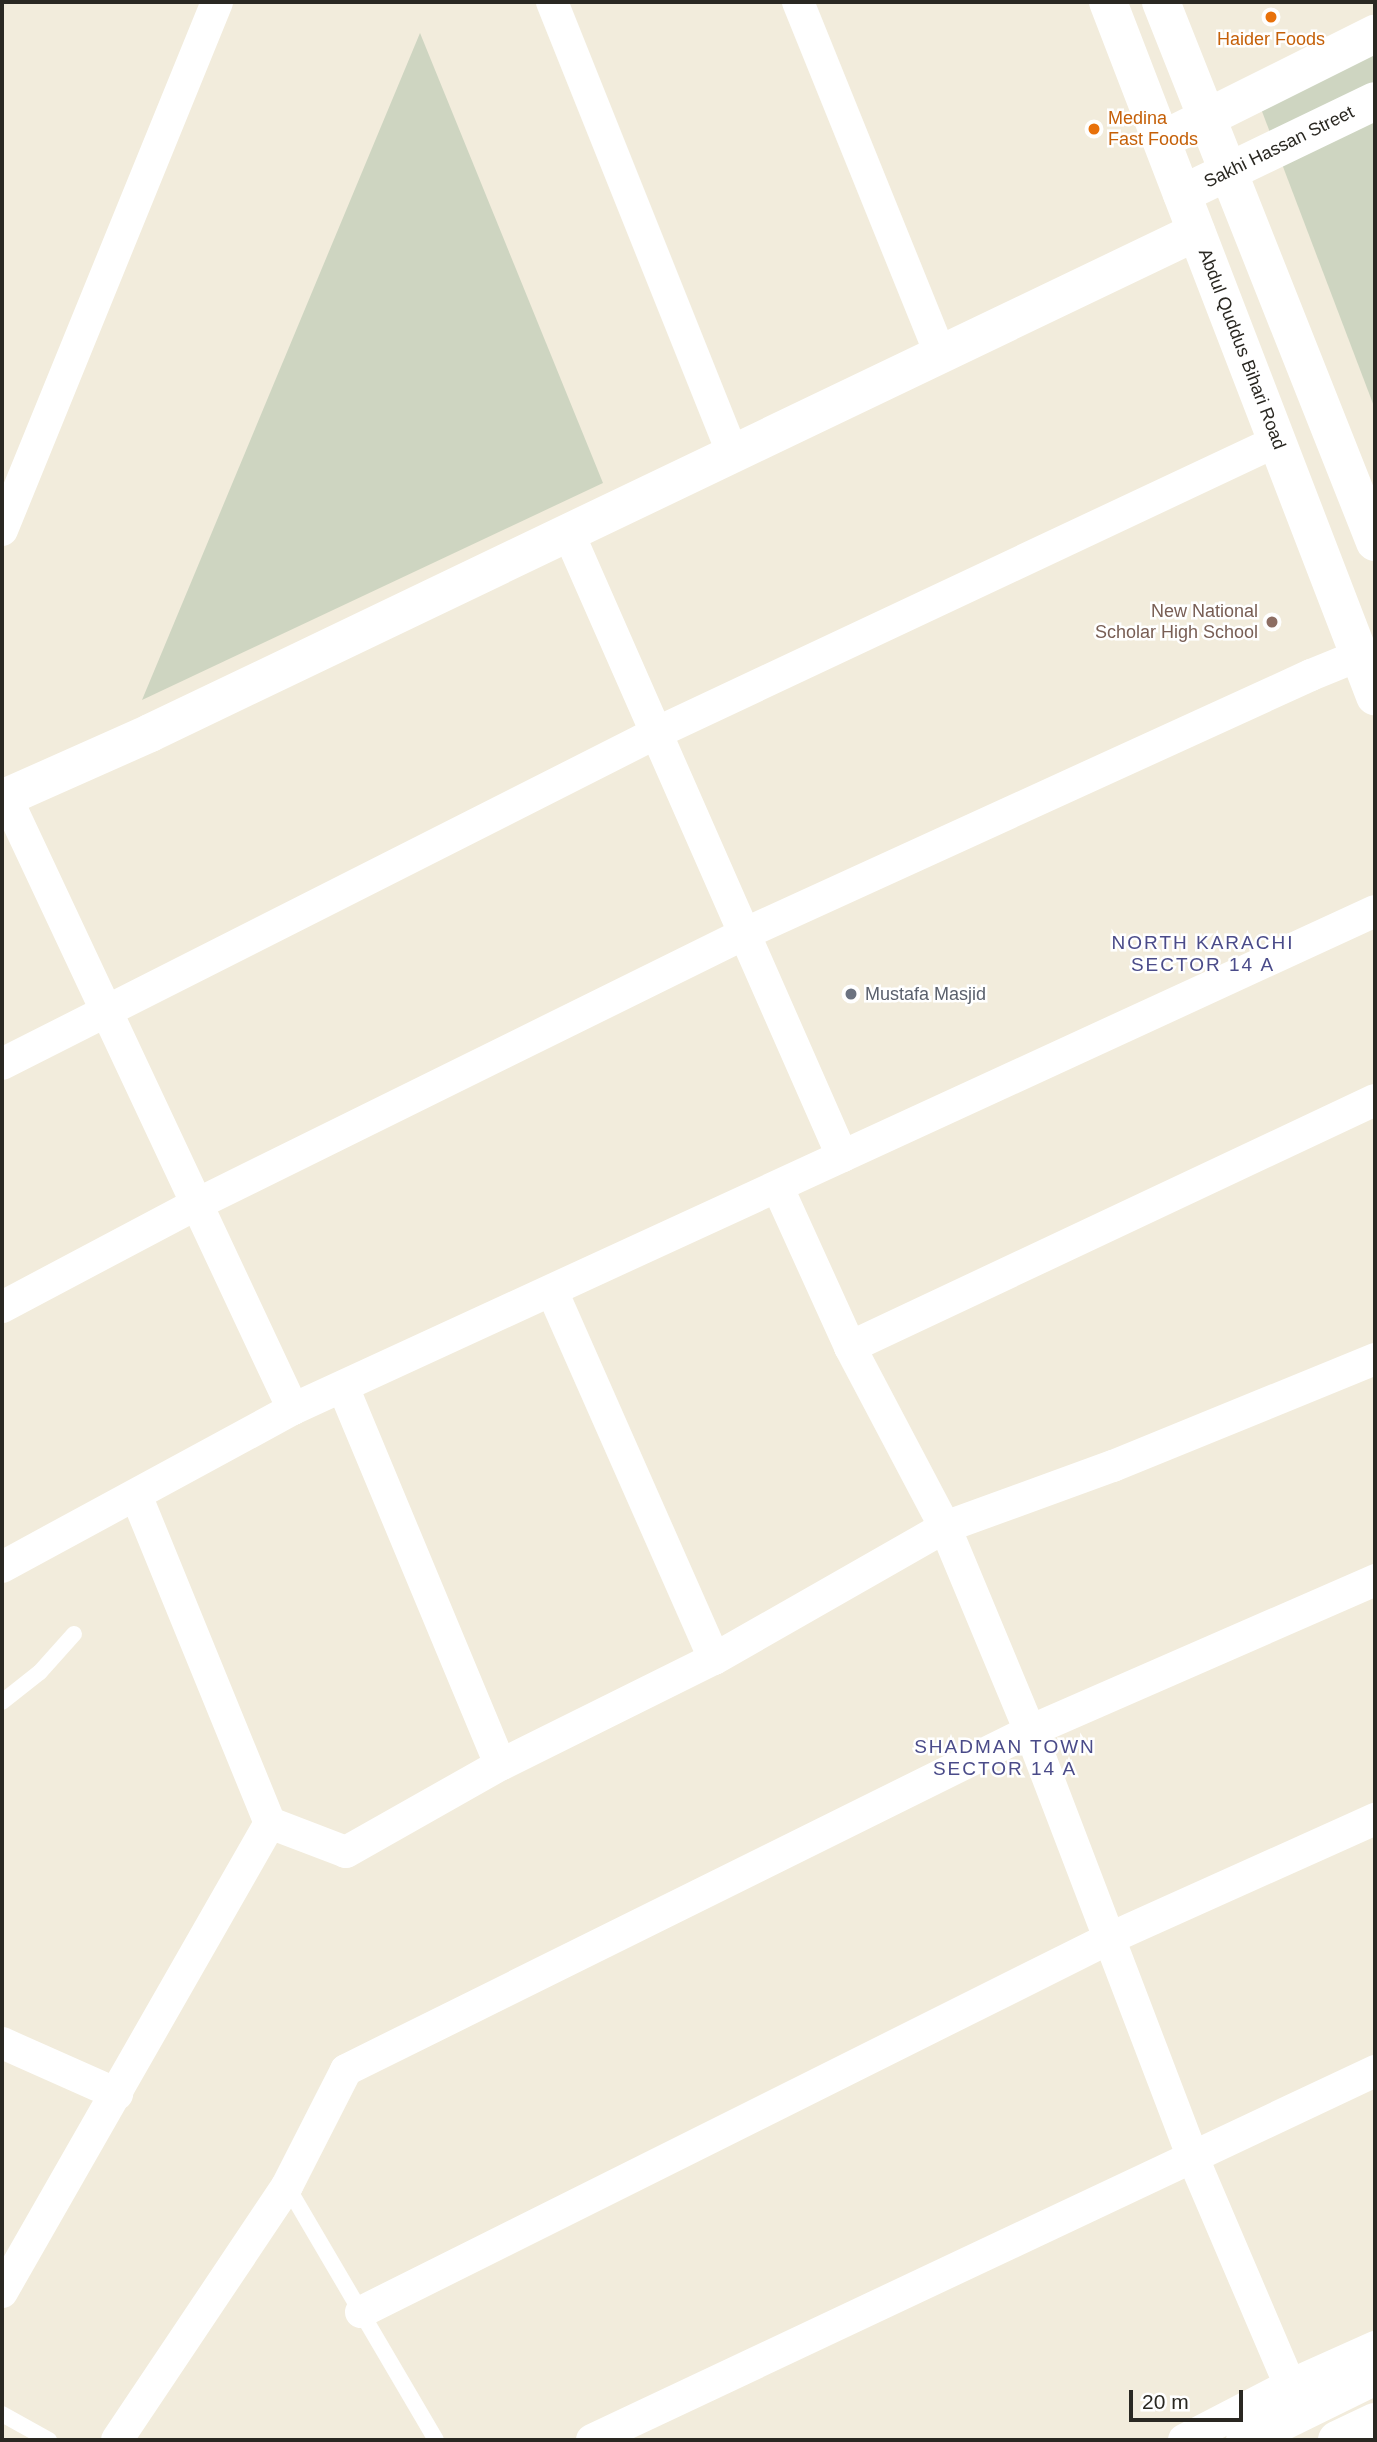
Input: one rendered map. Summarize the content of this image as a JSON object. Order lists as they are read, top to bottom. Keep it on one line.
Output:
{"streets":{"street":["Sakhi Hassan Street","Abdul Quddus Bihari Road"]},"crossings":[["Sakhi Hassan Street","Abdul Quddus Bihari Road"]],"districts":["NORTH KARACHI SECTOR 14 A","SHADMAN TOWN SECTOR 14 A"],"places":["Haider Foods","Medina Fast Foods","New National Scholar High School","Mustafa Masjid"],"scale_bar":"20 m"}
